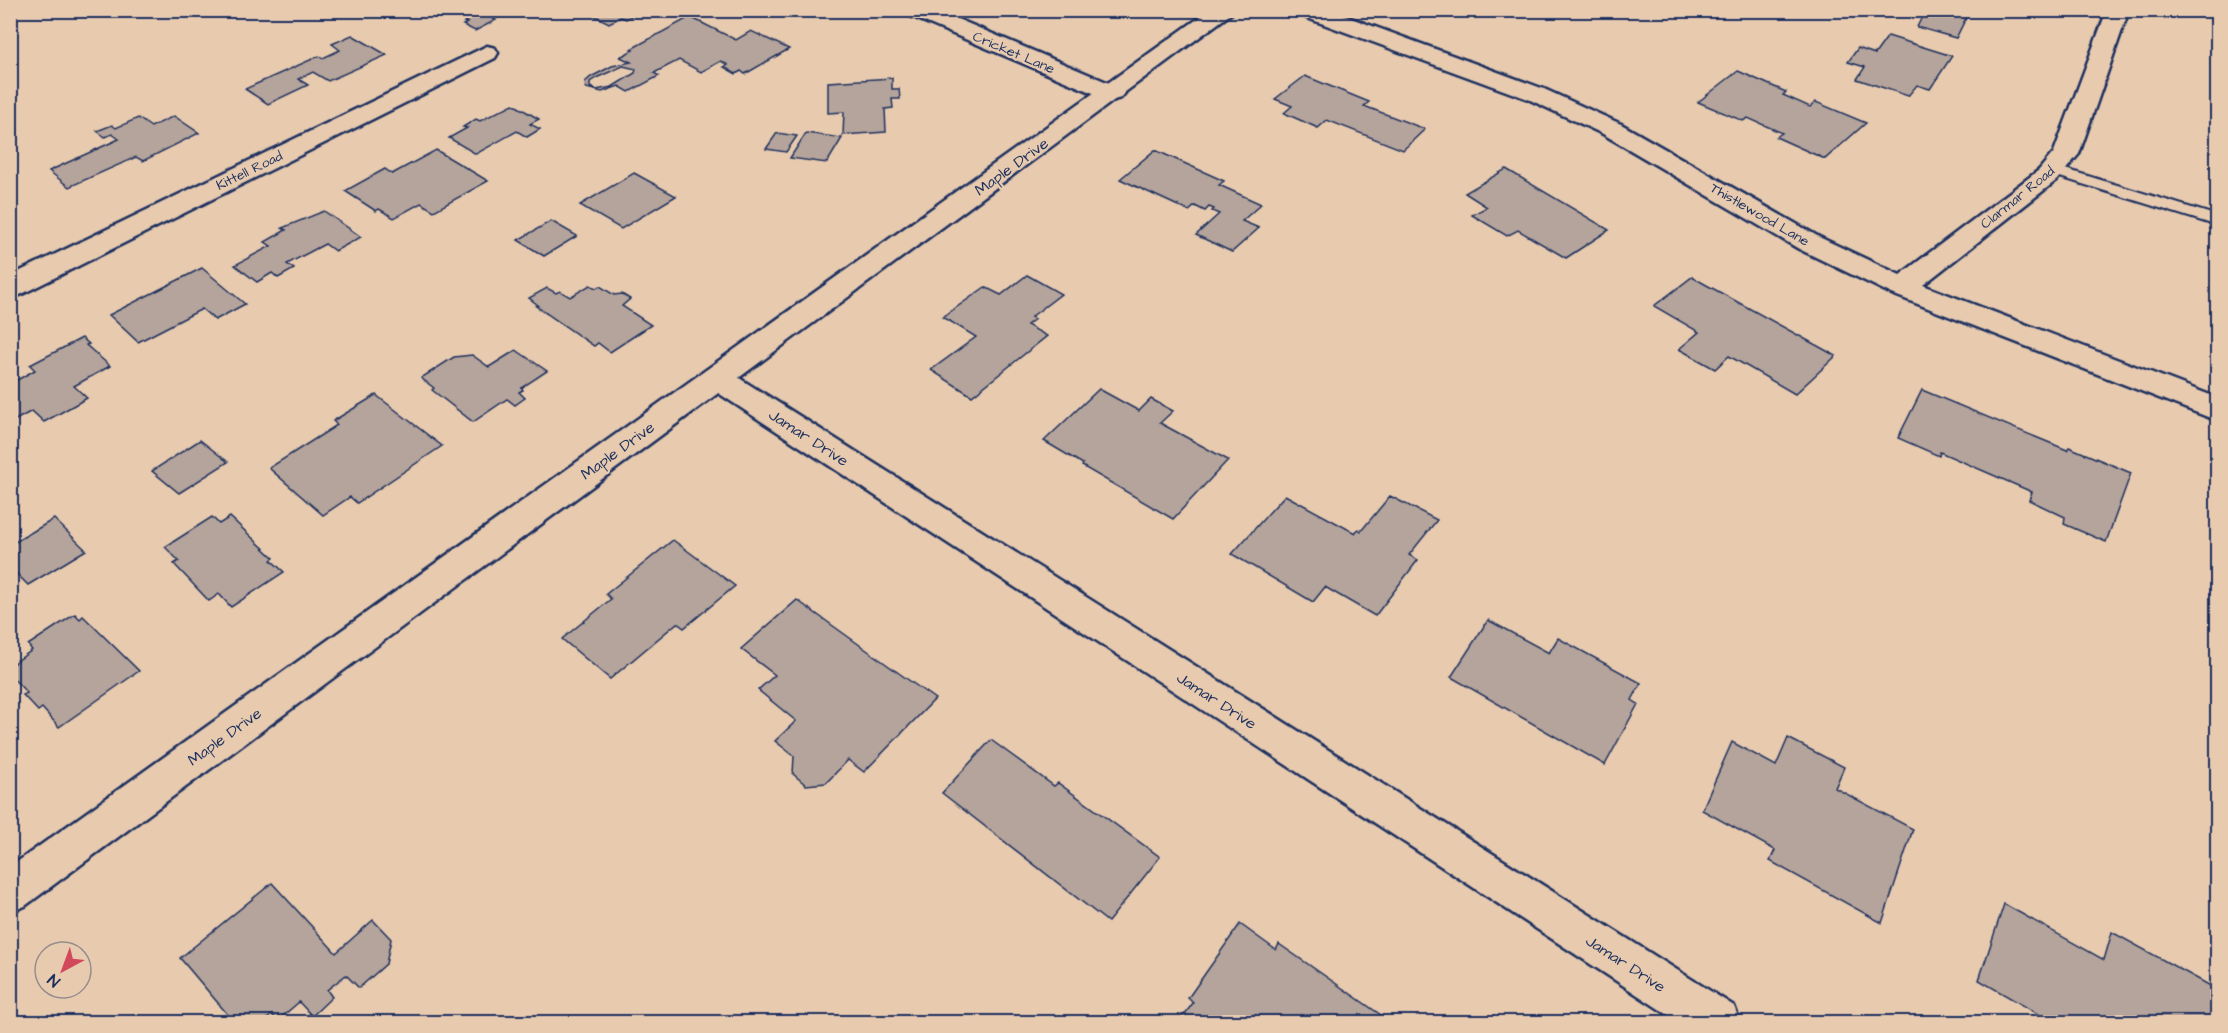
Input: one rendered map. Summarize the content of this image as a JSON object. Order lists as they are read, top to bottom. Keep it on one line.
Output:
{"streets":{"street":["Cricket Lane","Maple Drive","Kittell Road","Clarmar Road","Thistlewood Lane","Jamar Drive"]},"crossings":[["Cricket Lane","Maple Drive"],["Maple Drive","Jamar Drive"],["Clarmar Road","Thistlewood Lane"]],"north":"bottom left"}
